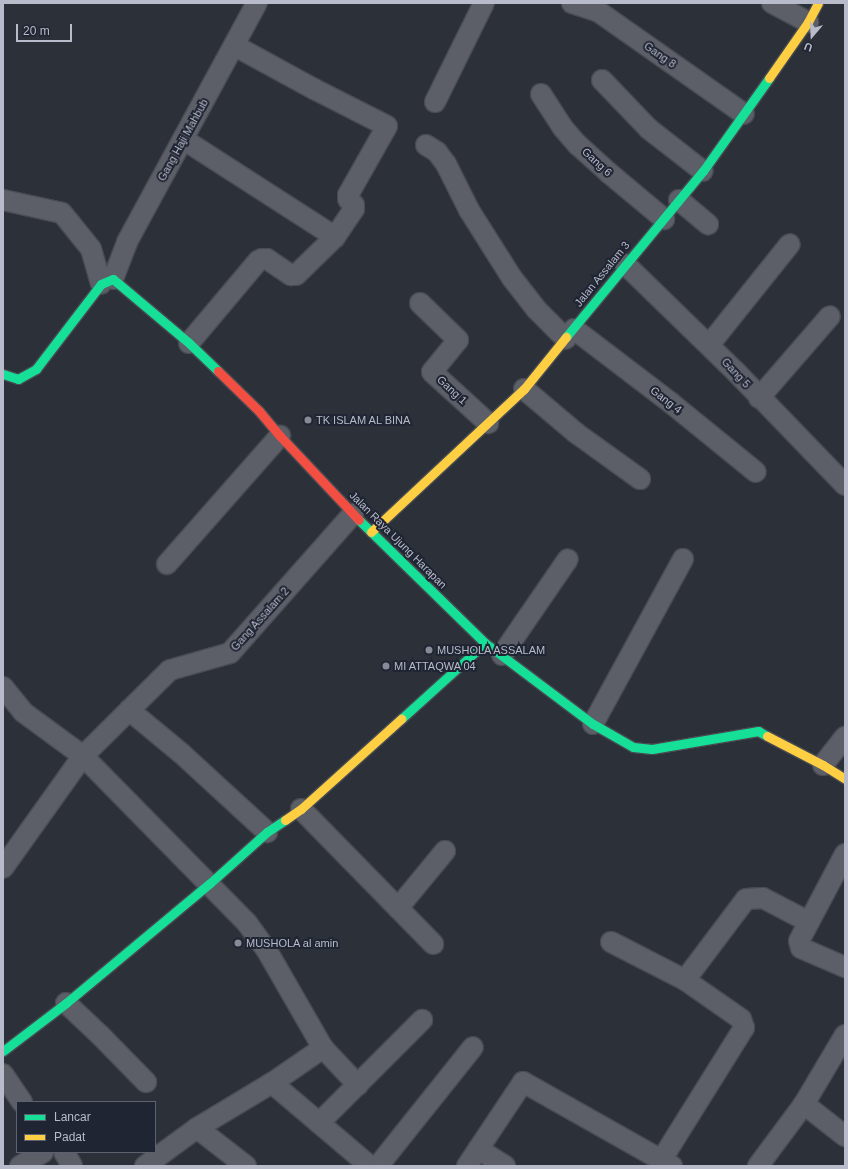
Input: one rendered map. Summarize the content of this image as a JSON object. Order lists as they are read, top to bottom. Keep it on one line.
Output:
{"streets":{"street":["Gang 8","Gang Haji Mahbub","Gang 6","Jalan Assalam 3","Gang 5","Gang 1","Gang 4","Jalan Raya Ujung Harapan","Gang Assalam 2"]},"crossings":[["Gang 8","Jalan Assalam 3"],["Gang Haji Mahbub","Jalan Raya Ujung Harapan"],["Gang 6","Jalan Assalam 3"],["Jalan Assalam 3","Gang 5"],["Jalan Assalam 3","Gang 1"],["Jalan Assalam 3","Gang 4"],["Jalan Assalam 3","Jalan Raya Ujung Harapan"],["Jalan Raya Ujung Harapan","Gang Assalam 2"]],"places":["TK ISLAM AL BINA","MUSHOLA ASSALAM","MI ATTAQWA 04","MUSHOLA al amin"],"legend":["Lancar","Padat"],"scale_bar":"20 m","north":"bottom"}
